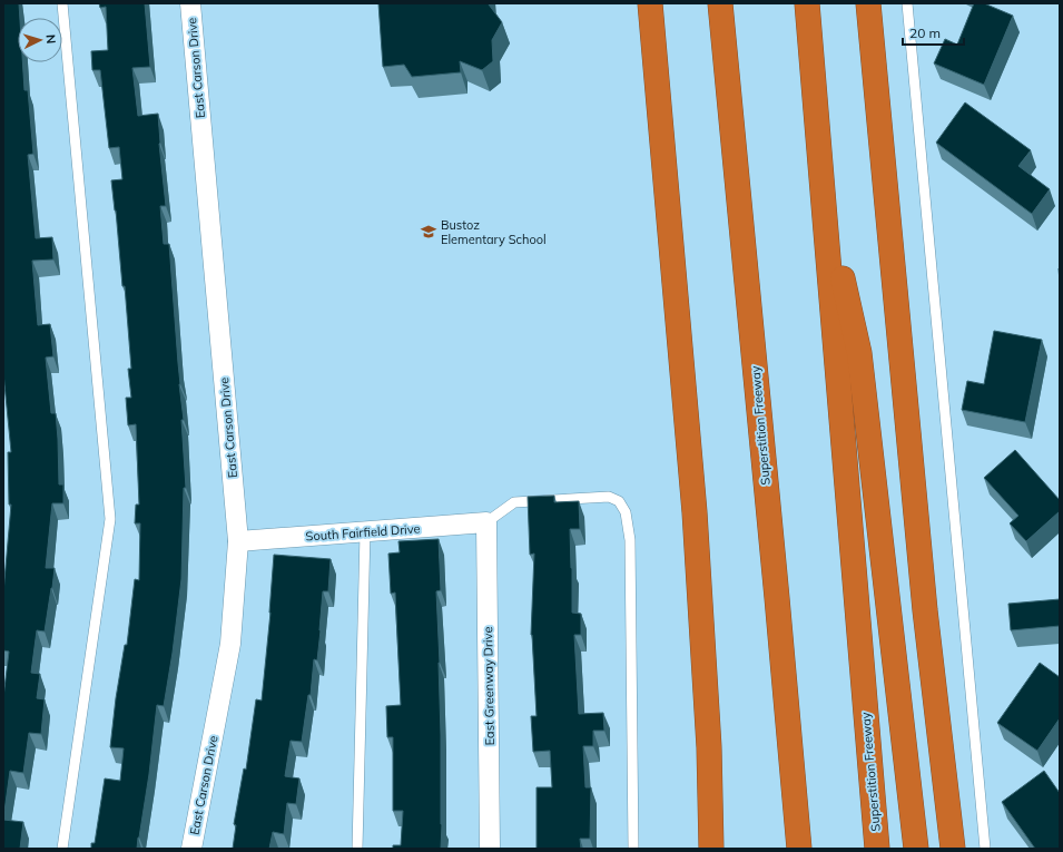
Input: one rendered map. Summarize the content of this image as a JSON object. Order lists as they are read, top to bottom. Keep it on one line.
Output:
{"streets":{"highway":["Superstition Freeway"],"street":["East Carson Drive","South Fairfield Drive","East Greenway Drive"]},"crossings":[["East Carson Drive","South Fairfield Drive"],["South Fairfield Drive","East Greenway Drive"]],"places":{"school or university":["Bustoz Elementary School"]},"scale_bar":"20 m","north":"right"}
